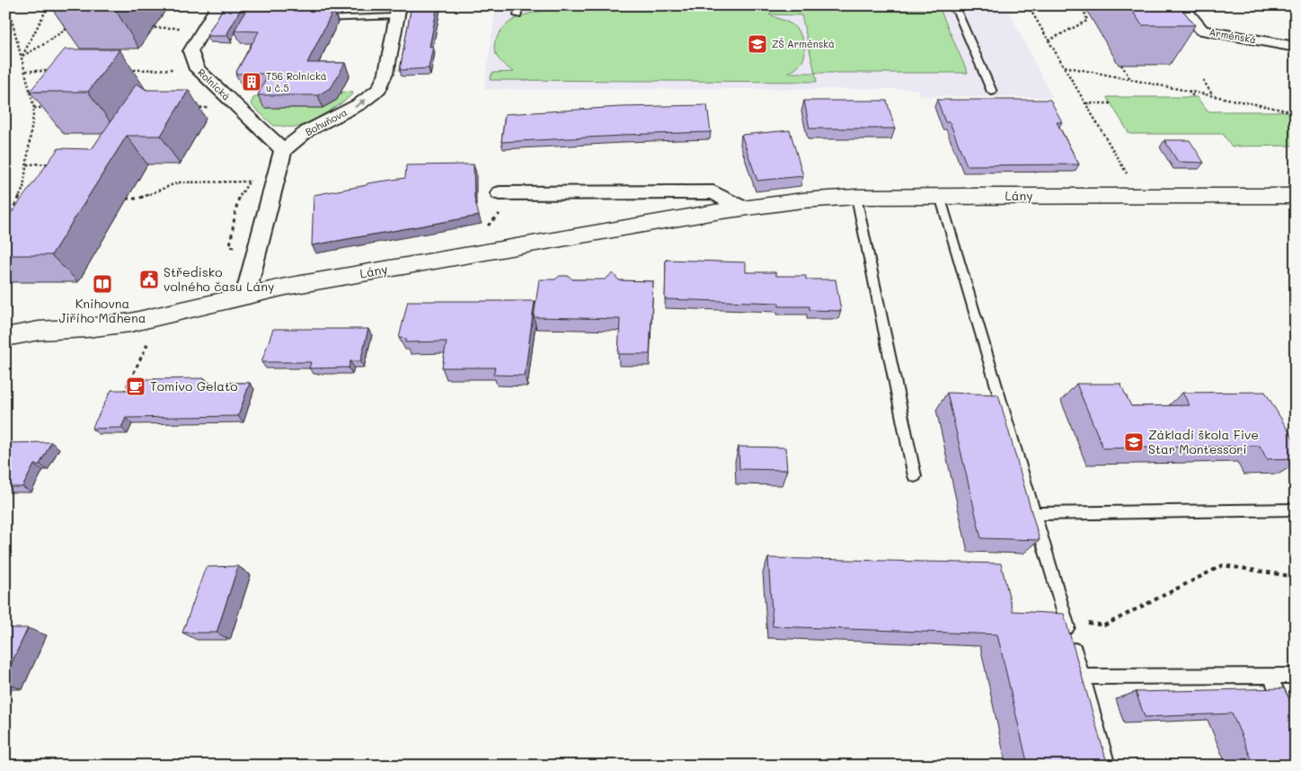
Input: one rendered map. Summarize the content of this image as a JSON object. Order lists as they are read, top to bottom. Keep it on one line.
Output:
{"streets":{"street":["Arménská","Rolnická","Bohuňova","Lány"]},"crossings":[["Rolnická","Bohuňova"]],"one_way":["Bohuňova"],"places":{"school or university":["ZŠ Arménská","Základí škola Five Star Montessori"],"building":["T56 Rolnická u č.5"],"public building":["Středisko volného času Lány"],"library":["Knihovna Jiřího Mahena"],"cafe":["Tomivo Gelato"]}}
